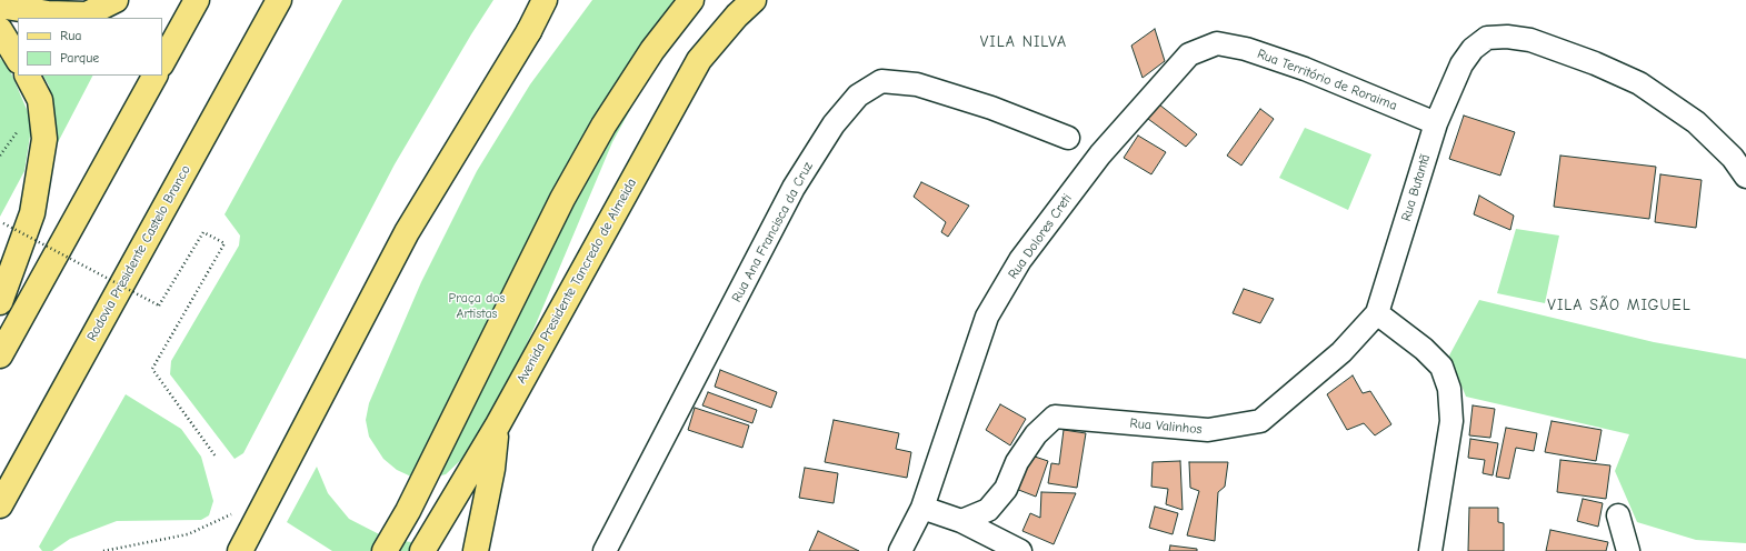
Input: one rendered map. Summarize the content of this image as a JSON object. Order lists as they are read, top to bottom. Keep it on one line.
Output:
{"streets":{"main road":["Rodovia Presidente Castelo Branco","Avenida Presidente Tancredo de Almeida"],"street":["Rua Território de Roraima","Rua Butantã","Rua Ana Francisca da Cruz","Rua Dolores Creti","Rua Valinhos"]},"crossings":[["Rua Território de Roraima","Rua Butantã"],["Rua Território de Roraima","Rua Dolores Creti"],["Rua Butantã","Rua Valinhos"]],"districts":["VILA NILVA","VILA SÃO MIGUEL"],"parks":["Praça dos Artistas"],"legend":["Rua","Parque"]}
